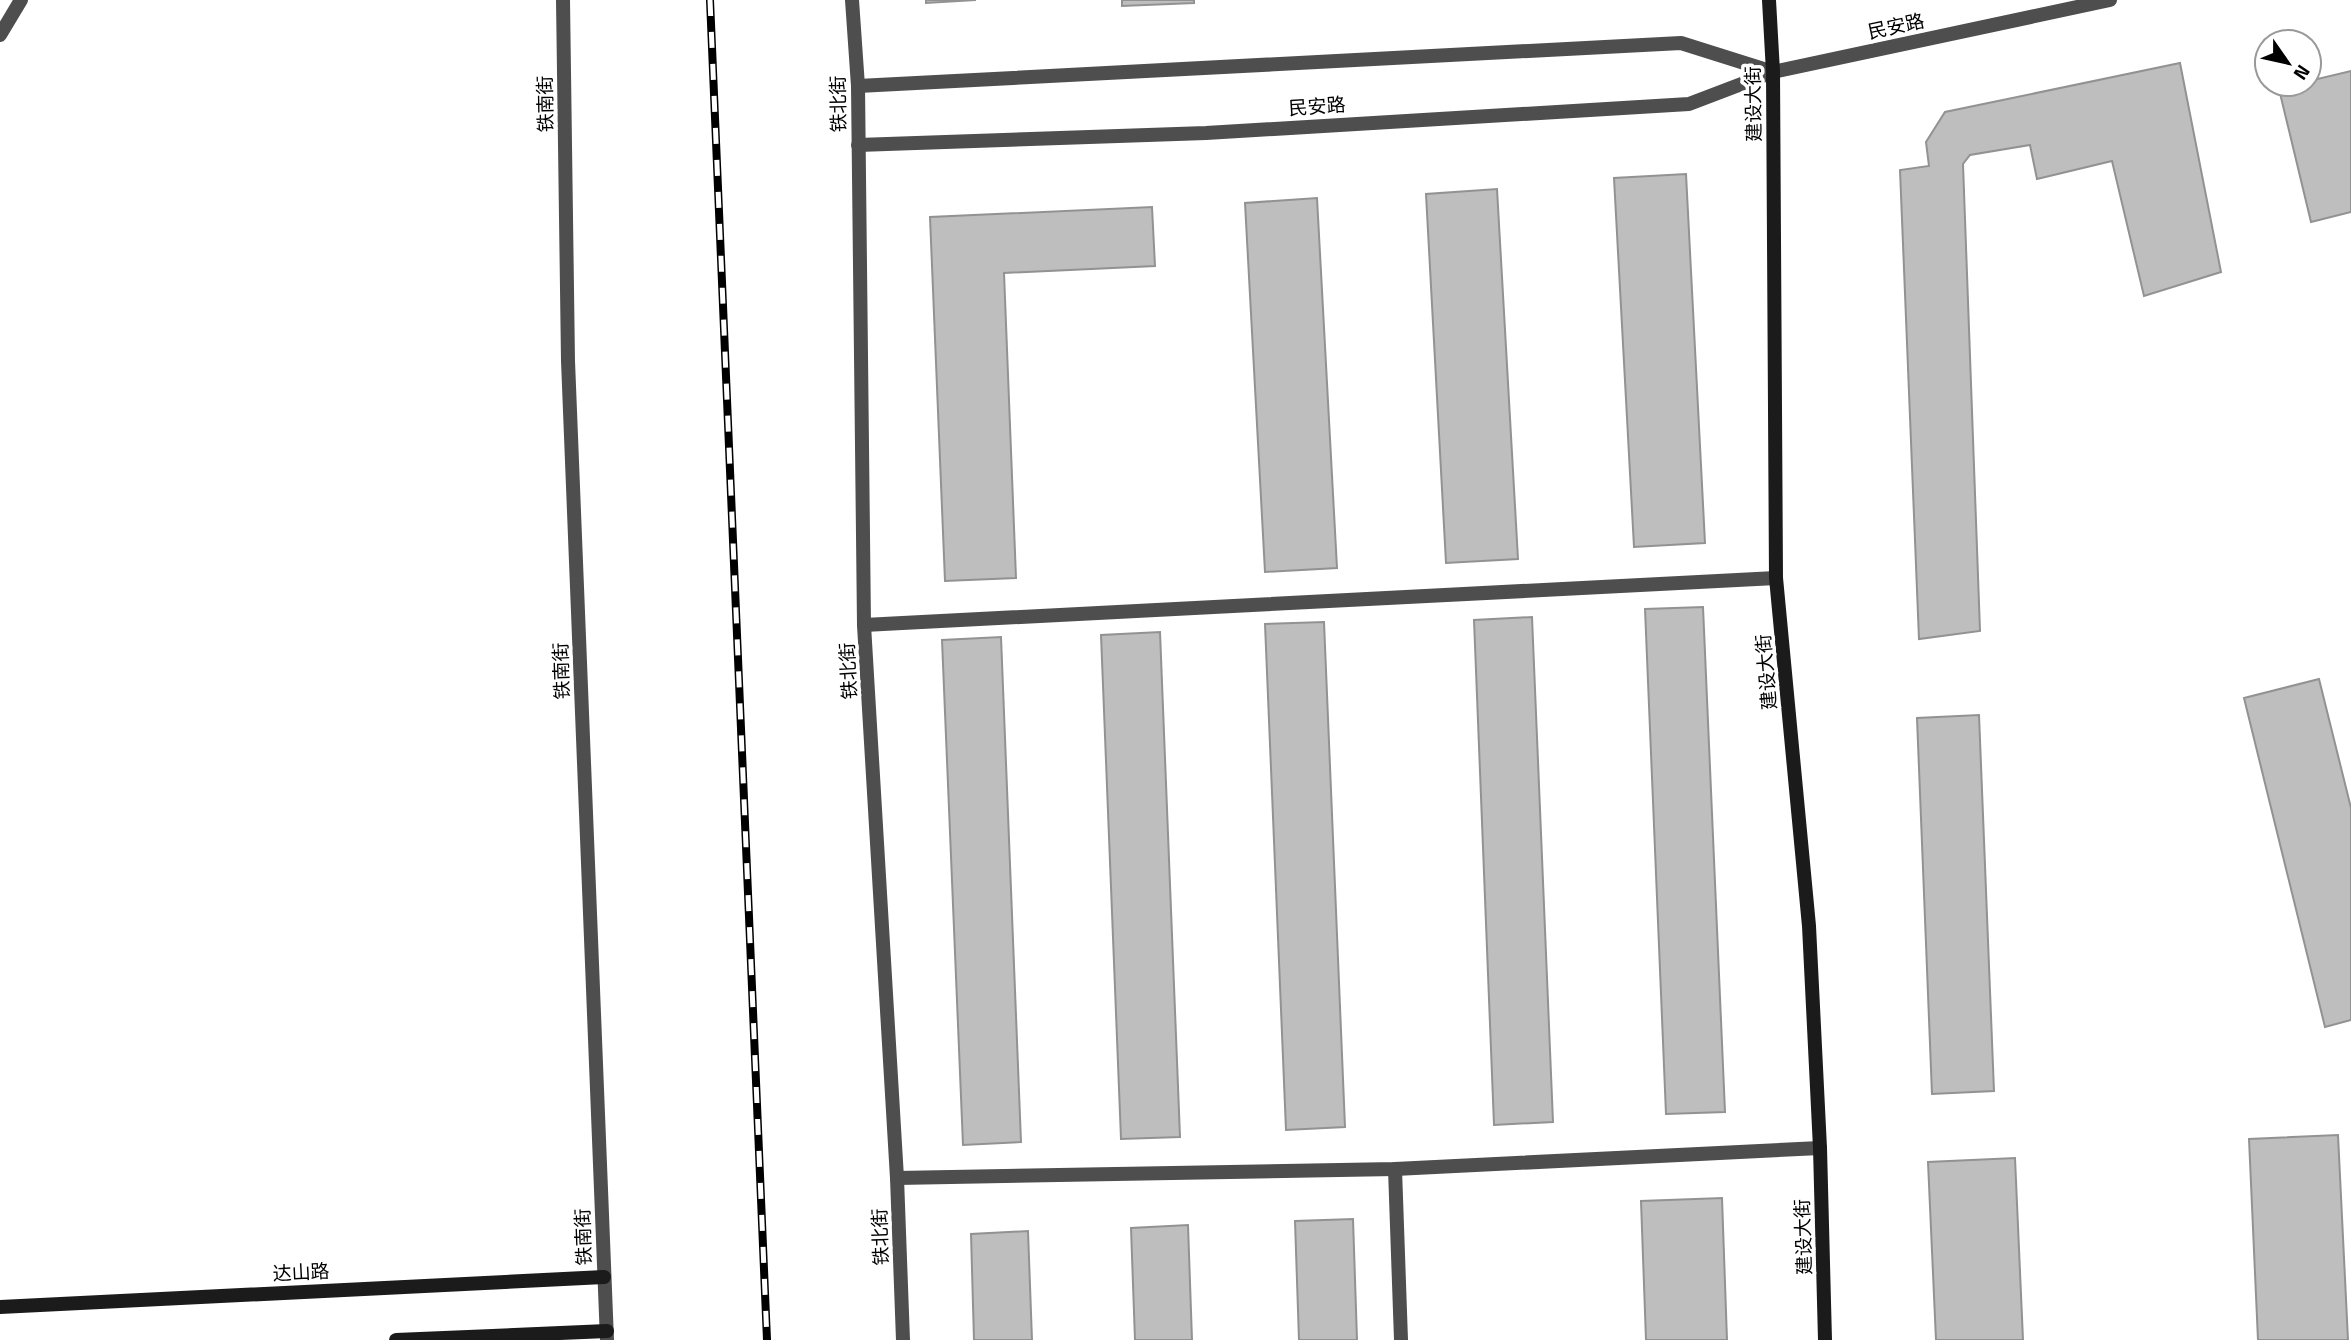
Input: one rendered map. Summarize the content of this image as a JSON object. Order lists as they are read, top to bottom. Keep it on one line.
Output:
{"streets":{"main road":["建设大街","达山路"],"street":["民安路","铁南街","铁北街"]},"crossings":[["民安路","铁北街"],["民安路","建设大街"],["铁南街","达山路"]],"north":"bottom right"}
